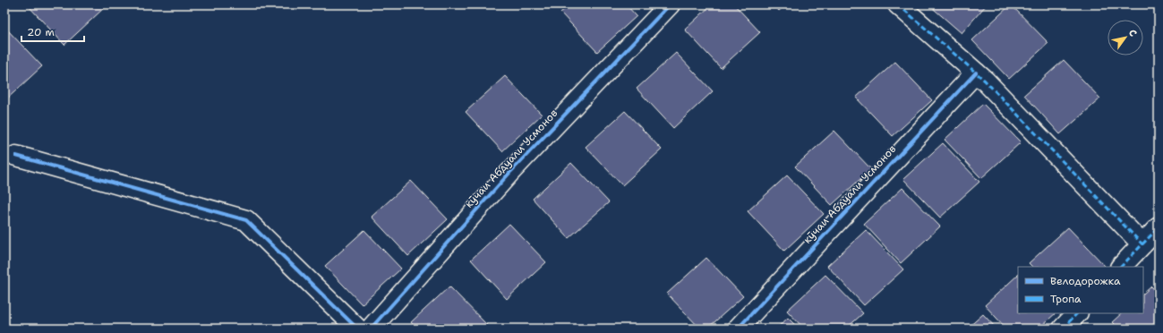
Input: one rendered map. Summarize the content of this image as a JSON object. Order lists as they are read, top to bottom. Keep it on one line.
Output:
{"streets":{"street":["кӯчаи Абдуали Усмонов"]},"legend":["Велодорожка","Тропа"],"scale_bar":"20 m","north":"top right"}
